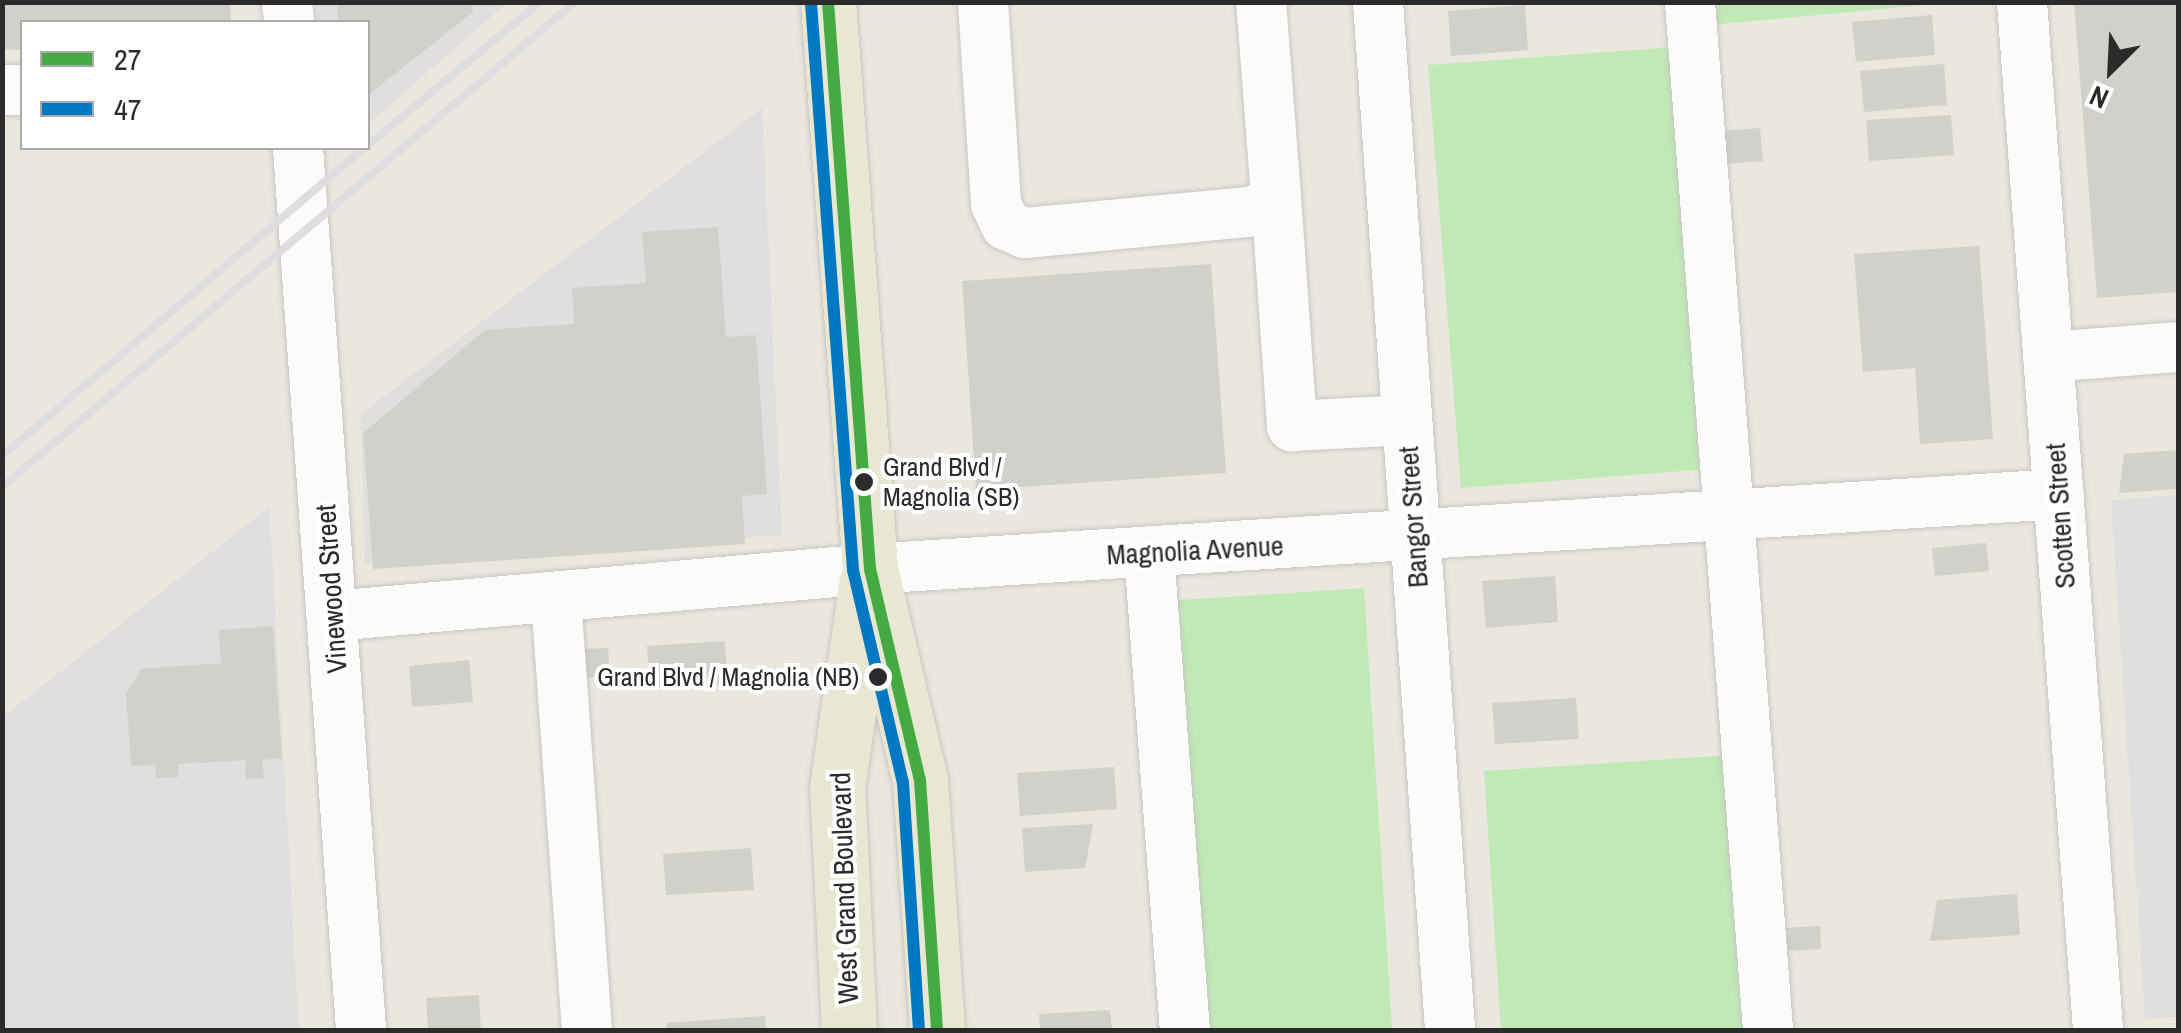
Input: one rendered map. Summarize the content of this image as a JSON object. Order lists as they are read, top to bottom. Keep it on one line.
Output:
{"streets":{"main road":["West Grand Boulevard"],"street":["Scotten Street","Bangor Street","Magnolia Avenue","Vinewood Street"]},"crossings":[["Scotten Street","Magnolia Avenue"],["Bangor Street","Magnolia Avenue"],["Magnolia Avenue","Vinewood Street"],["Magnolia Avenue","West Grand Boulevard"]],"places":["Grand Blvd / Magnolia (SB)","Grand Blvd / Magnolia (NB)"],"lines":["transit line 27","transit line 47"],"legend":["27","47"],"north":"bottom left"}
